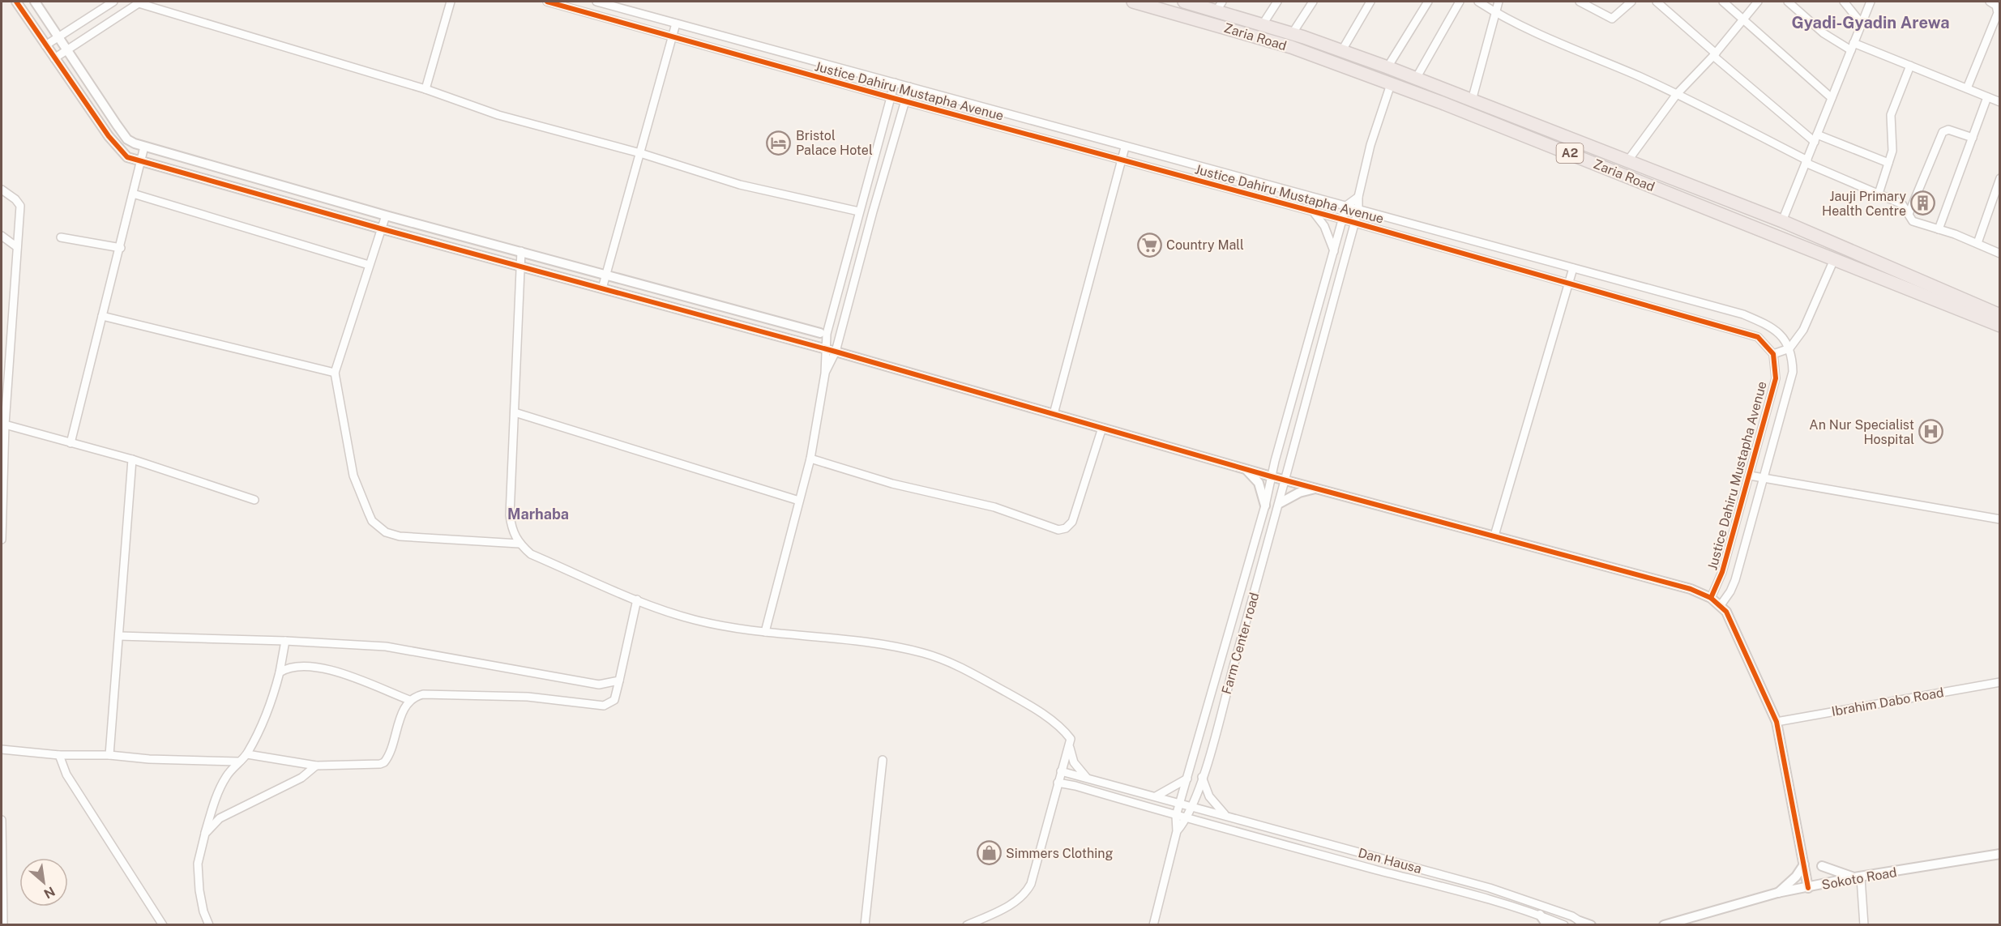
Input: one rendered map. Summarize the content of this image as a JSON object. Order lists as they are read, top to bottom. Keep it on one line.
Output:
{"streets":{"highway":["Zaria Road","A2"],"street":["Justice Dahiru Mustapha Avenue","Farm Center road","Ibrahim Dabo Road","Dan Hausa","Sokoto Road"]},"crossings":[["Justice Dahiru Mustapha Avenue","Farm Center road"],["Farm Center road","Dan Hausa"]],"districts":["Gyadi-Gyadin Arewa","Marhaba"],"places":{"hotel":["Bristol Palace Hotel"],"building":["Jauji Primary Health Centre"],"supermarket":["Country Mall"],"hospital":["An Nur Specialist Hospital"],"shop":["Simmers Clothing"]},"north":"bottom right"}
